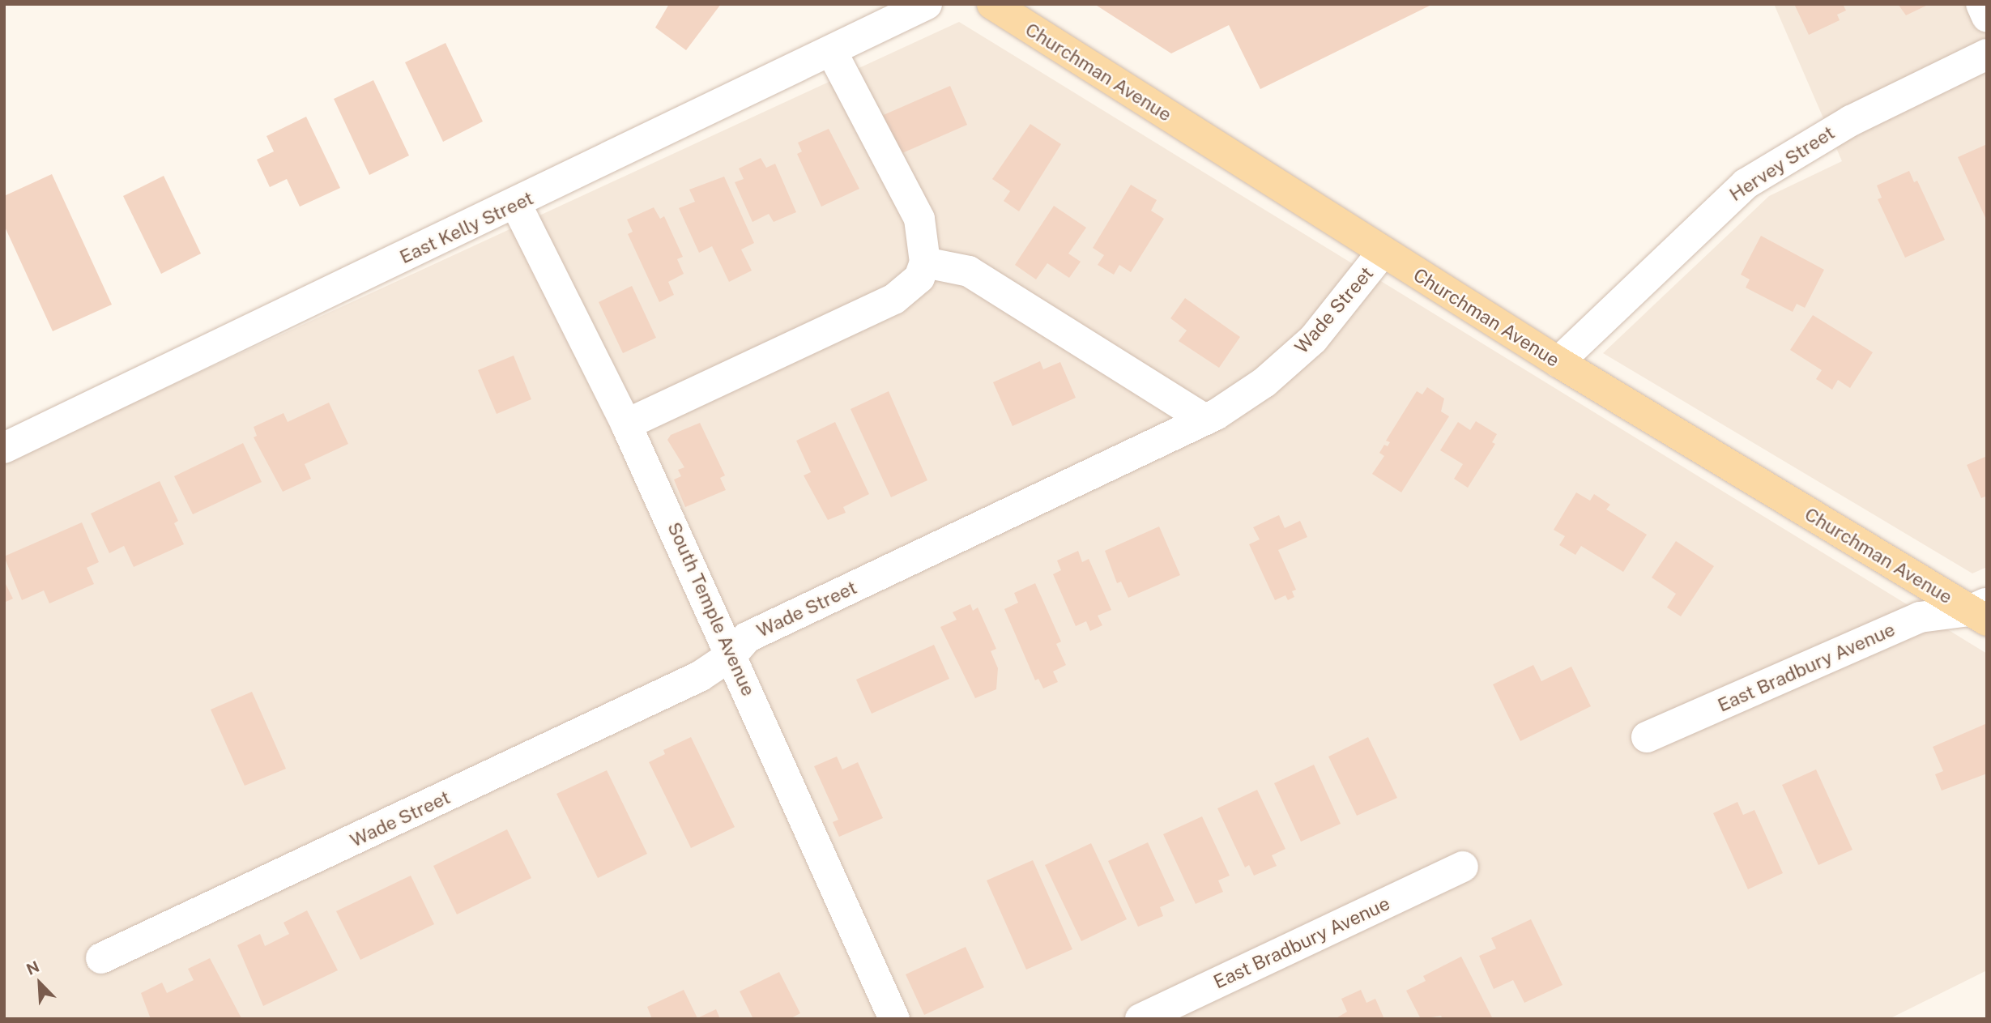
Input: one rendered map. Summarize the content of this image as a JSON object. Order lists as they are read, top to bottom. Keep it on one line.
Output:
{"streets":{"main road":["Churchman Avenue"],"street":["Hervey Street","East Kelly Street","Wade Street","South Temple Avenue","East Bradbury Avenue"]},"crossings":[["Churchman Avenue","Hervey Street"],["Churchman Avenue","Wade Street"],["Churchman Avenue","East Bradbury Avenue"],["East Kelly Street","South Temple Avenue"],["Wade Street","South Temple Avenue"]],"north":"top left"}
